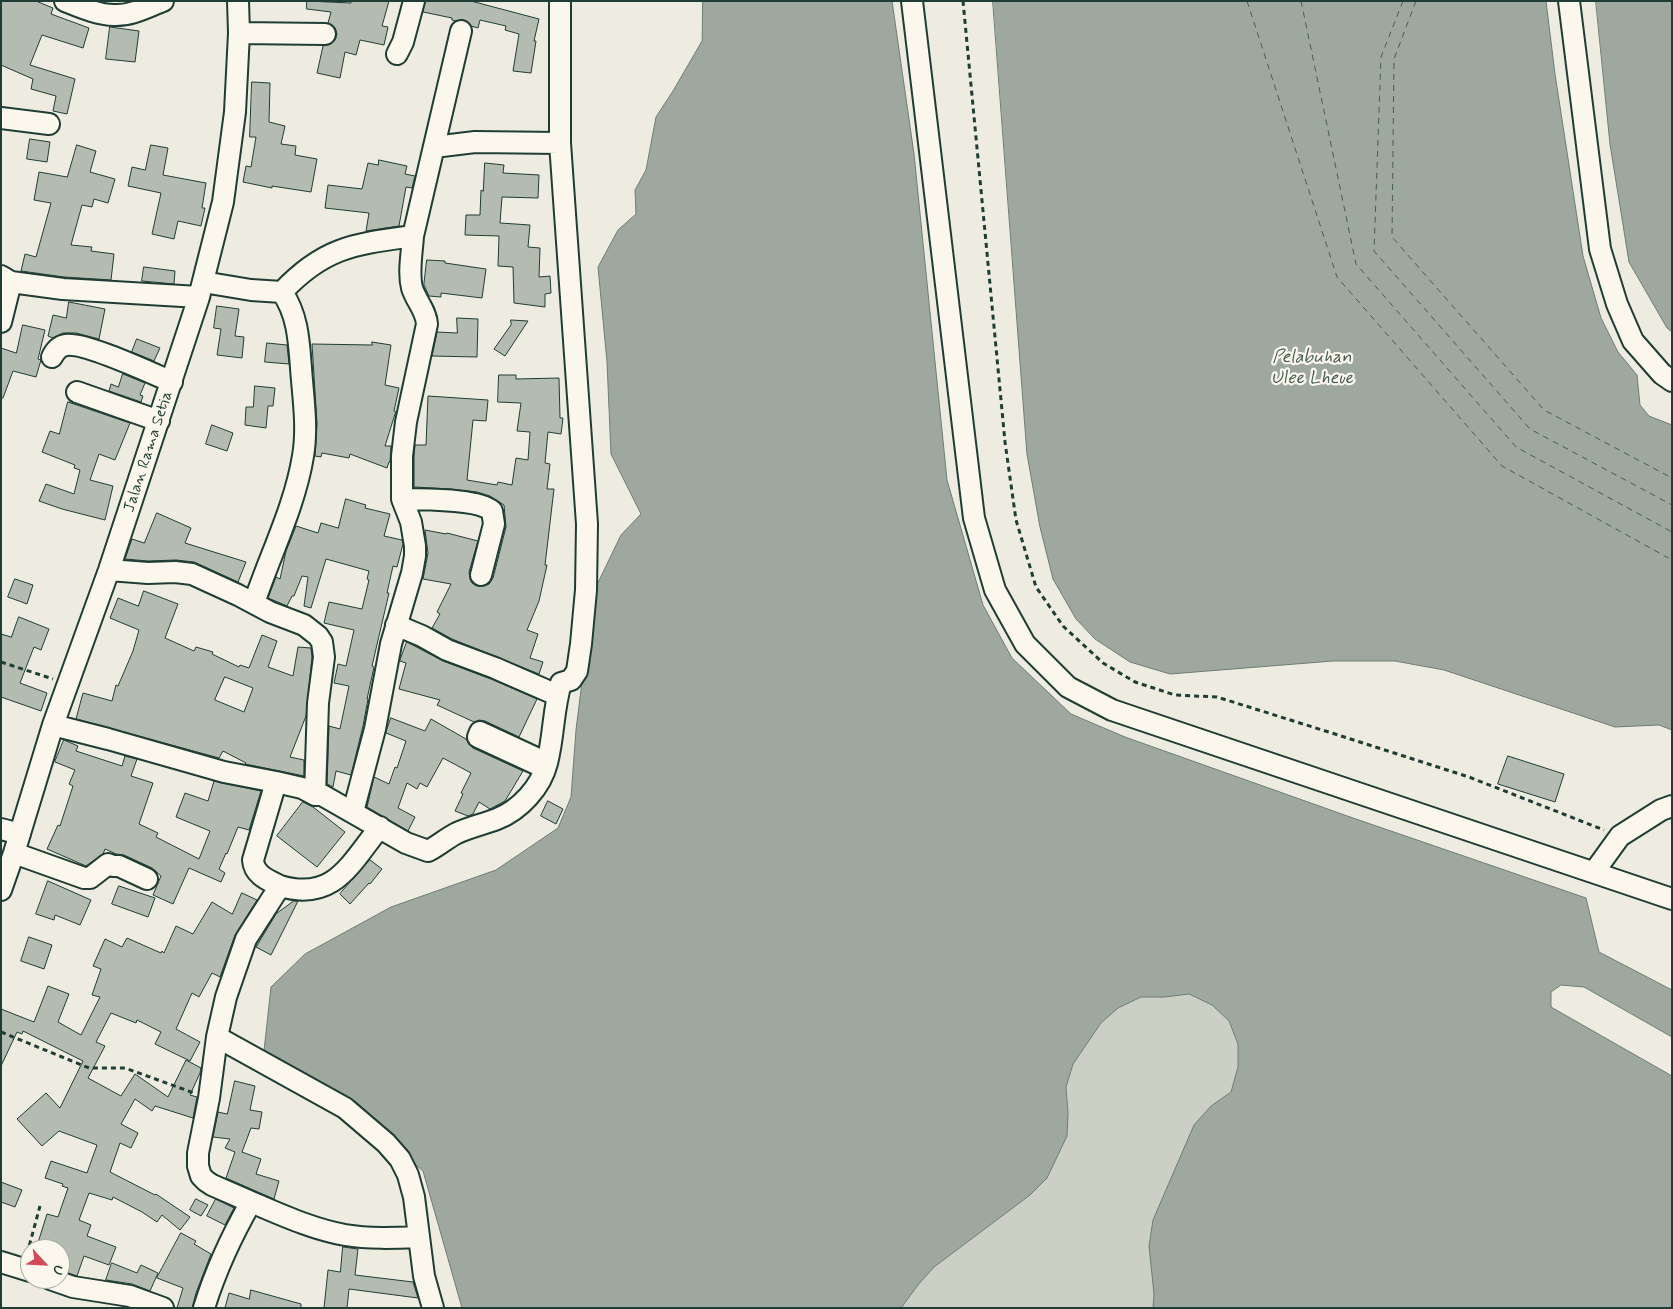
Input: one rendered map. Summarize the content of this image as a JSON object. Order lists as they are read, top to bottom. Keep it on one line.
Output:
{"streets":{"street":["Jalan Rama Setia"]},"water":["Pelabuhan Ulee Lheue"],"north":"bottom right"}
